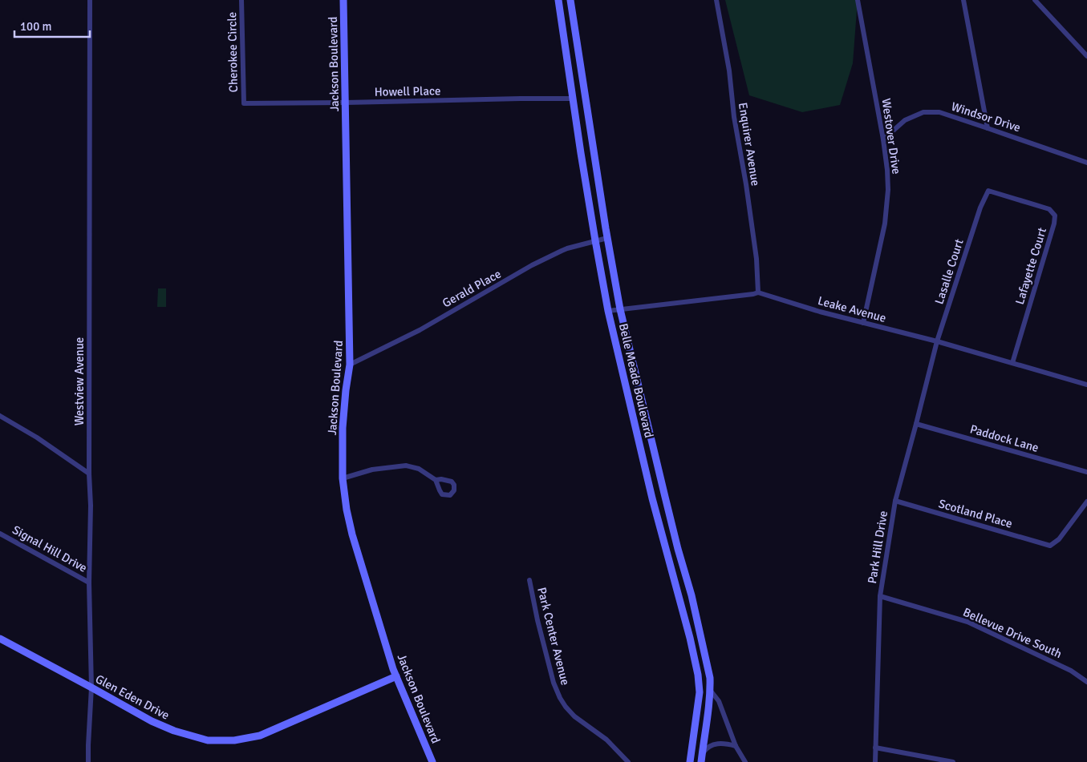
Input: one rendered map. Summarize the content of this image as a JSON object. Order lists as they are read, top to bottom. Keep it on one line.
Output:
{"streets":{"main road":["Jackson Boulevard","Belle Meade Boulevard","Glen Eden Drive"],"street":["Cherokee Circle","Howell Place","Windsor Drive","Westover Drive","Enquirer Avenue","Lafayette Court","Lasalle Court","Gerald Place","Leake Avenue","Westview Avenue","Paddock Lane","Scotland Place","Park Hill Drive","Signal Hill Drive","Bellevue Drive South","Park Center Avenue"]},"crossings":[["Cherokee Circle","Howell Place"],["Jackson Boulevard","Howell Place"],["Jackson Boulevard","Gerald Place"],["Jackson Boulevard","Glen Eden Drive"],["Howell Place","Belle Meade Boulevard"],["Windsor Drive","Westover Drive"],["Westover Drive","Leake Avenue"],["Enquirer Avenue","Leake Avenue"],["Lafayette Court","Lasalle Court"],["Lafayette Court","Leake Avenue"],["Lasalle Court","Leake Avenue"],["Lasalle Court","Park Hill Drive"],["Gerald Place","Belle Meade Boulevard"],["Leake Avenue","Belle Meade Boulevard"],["Leake Avenue","Park Hill Drive"],["Westview Avenue","Signal Hill Drive"],["Westview Avenue","Glen Eden Drive"],["Paddock Lane","Park Hill Drive"],["Scotland Place","Park Hill Drive"],["Park Hill Drive","Bellevue Drive South"]],"scale_bar":"100 m"}
